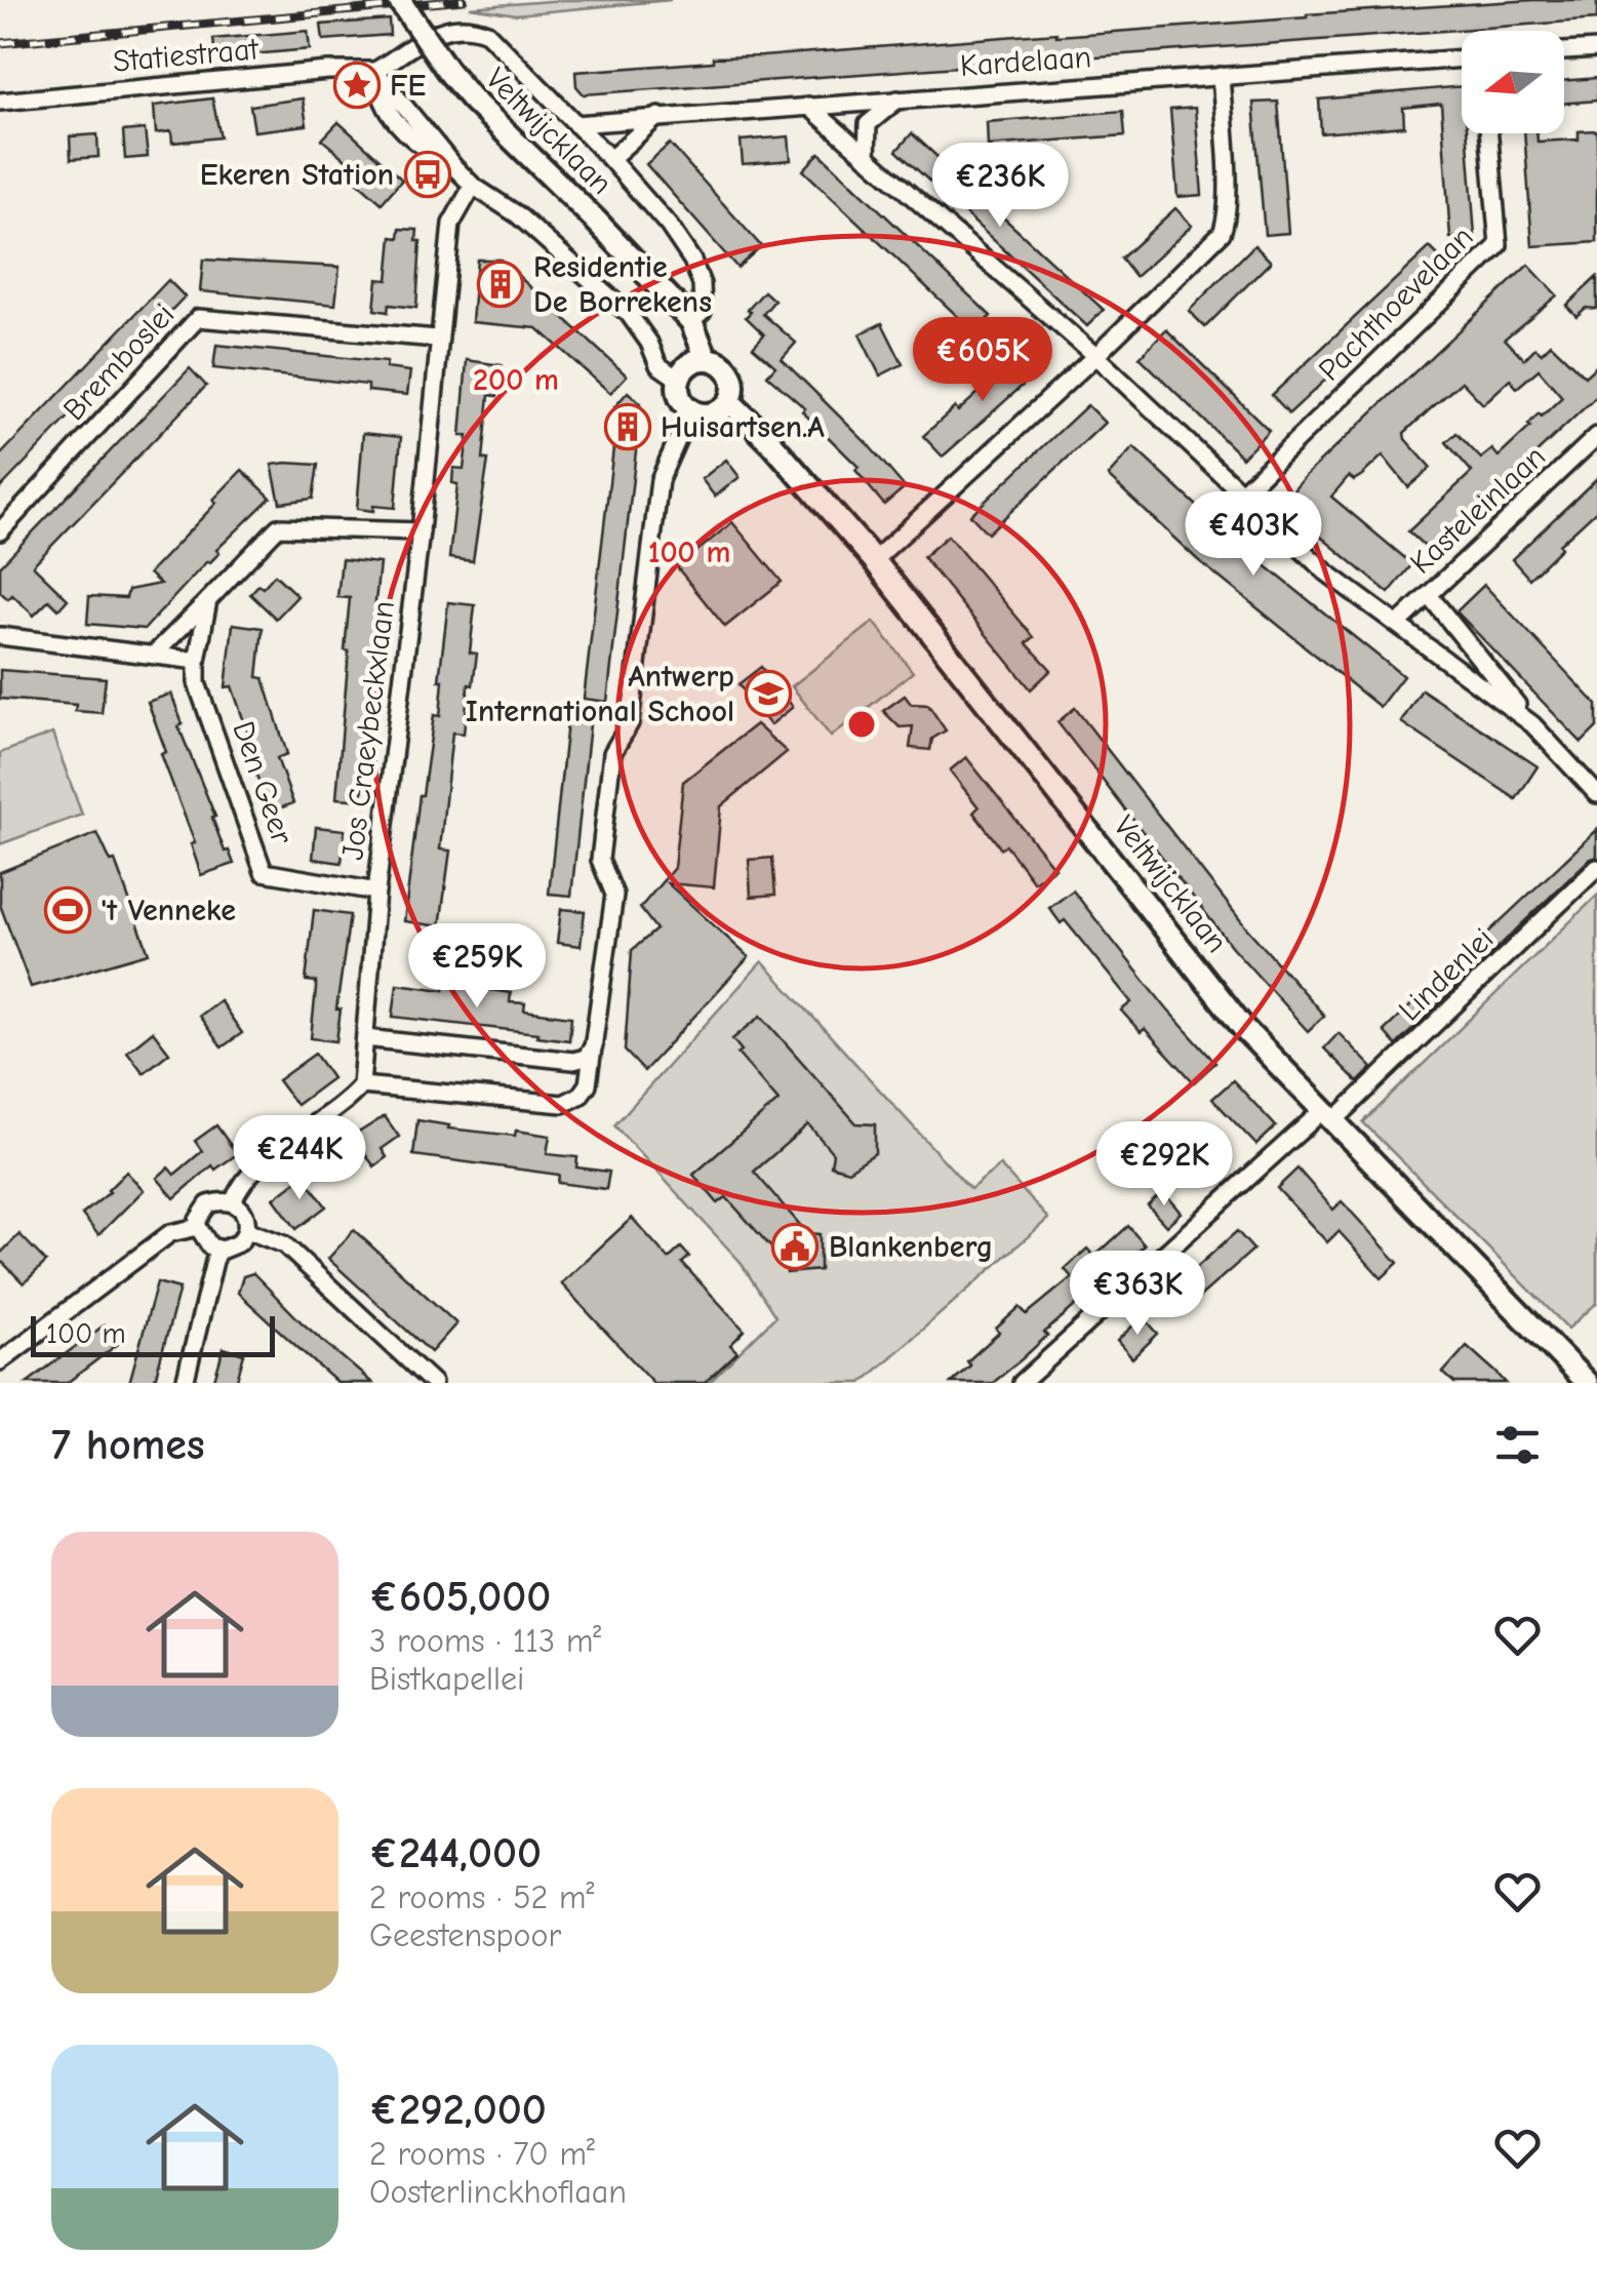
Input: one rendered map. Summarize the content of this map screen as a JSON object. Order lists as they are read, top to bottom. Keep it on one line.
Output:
{"streets":{"street":["Statiestraat","Kardelaan","Veltwijcklaan","Pachthoevelaan","Bremboslei","Kasteleinlaan","Jos Craeybeckxlaan","Den Geer","Lindenlei"]},"crossings":[["Statiestraat","Veltwijcklaan"],["Veltwijcklaan","Jos Craeybeckxlaan"],["Veltwijcklaan","Lindenlei"],["Bremboslei","Jos Craeybeckxlaan"],["Jos Craeybeckxlaan","Den Geer"]],"places":{"place":["FE"],"bus stop":["Ekeren Station"],"building":["Residentie De Borrekens","Huisartsen.A"],"school or university":["Antwerp International School"],"sports":["'t Venneke"],"public building":["Blankenberg"]},"scale_bar":"100 m","north":"left","page":{"price":["€236K","€605K","€403K","€259K","€244K","€292K","€363K"],"scale":"100 m","heading":"7 homes","list":[{"name":"€605,000","note":"3 rooms · 113 m² · Bistkapellei"},{"name":"€244,000","note":"2 rooms · 52 m² · Geestenspoor"},{"name":"€292,000","note":"2 rooms · 70 m² · Oosterlinckhoflaan"}]},"rings":["200 m","100 m"]}
